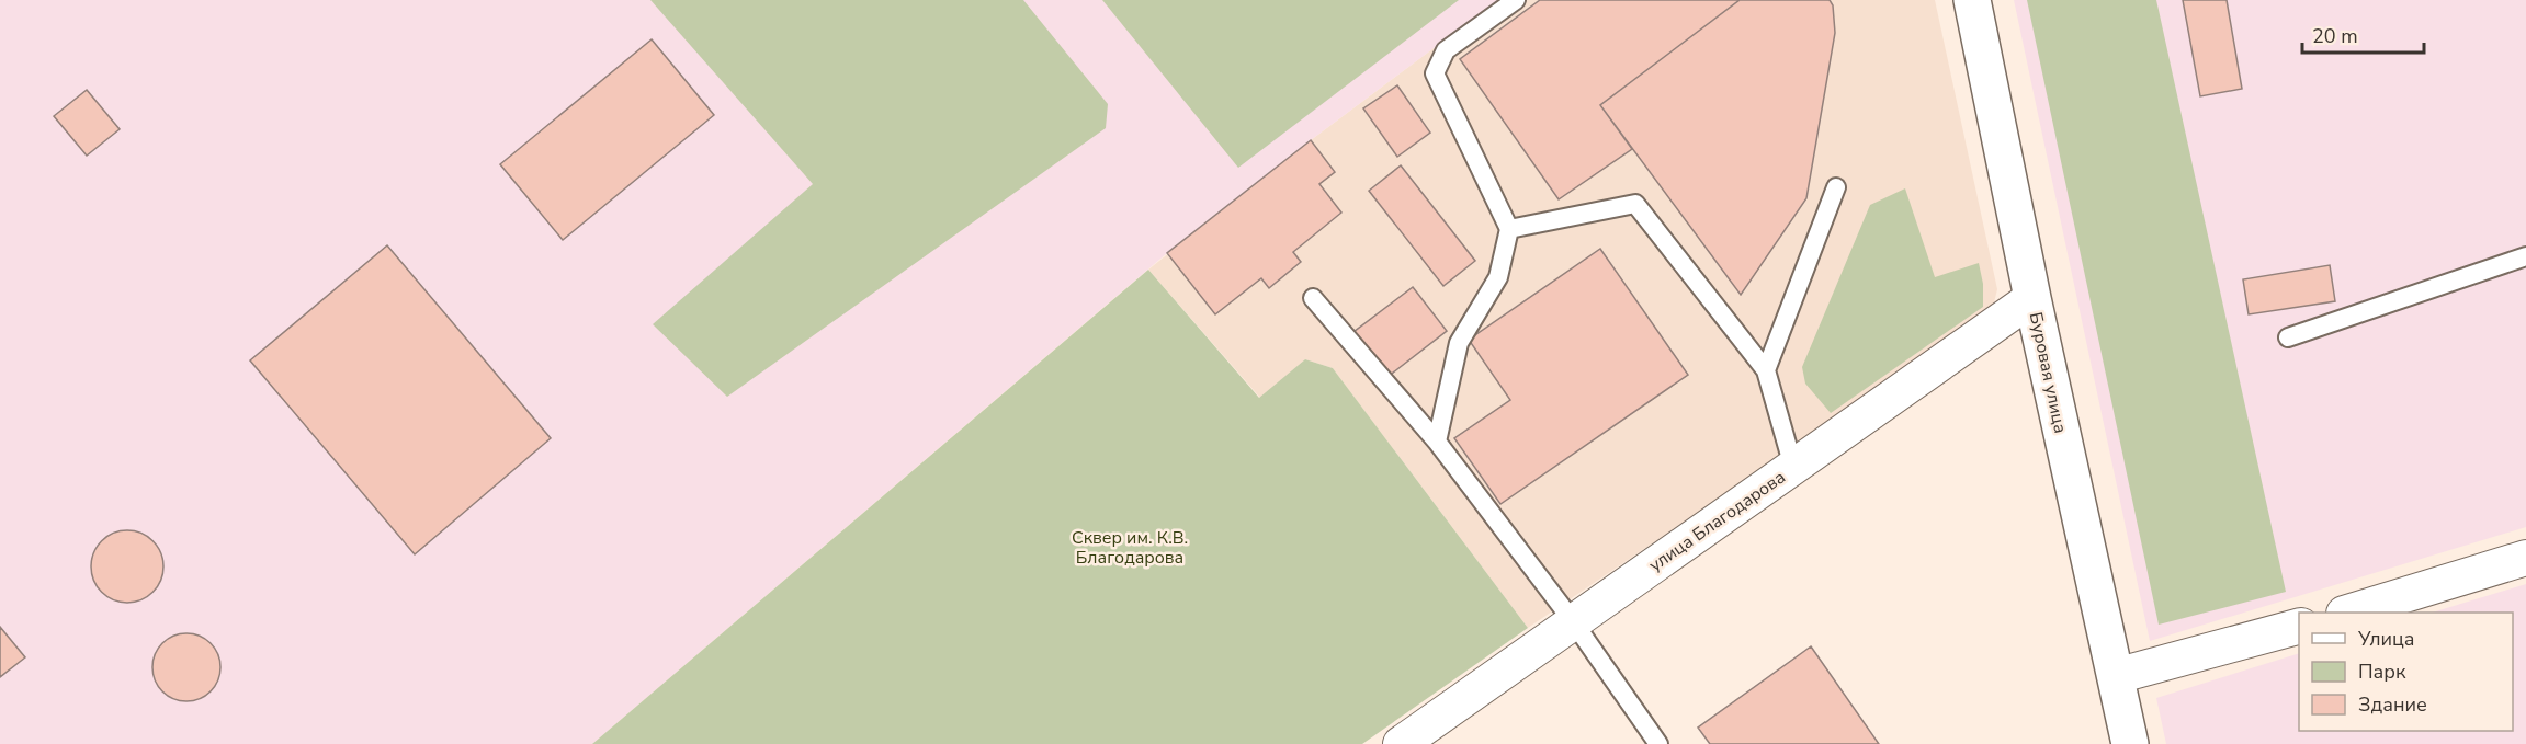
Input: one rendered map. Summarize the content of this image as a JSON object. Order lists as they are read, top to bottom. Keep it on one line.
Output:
{"streets":{"main road":["Буровая улица"],"street":["улица Благодарова"]},"crossings":[["Буровая улица","улица Благодарова"]],"parks":["Сквер им. К.В. Благодарова"],"legend":["Улица","Парк","Здание"],"scale_bar":"20 m"}
